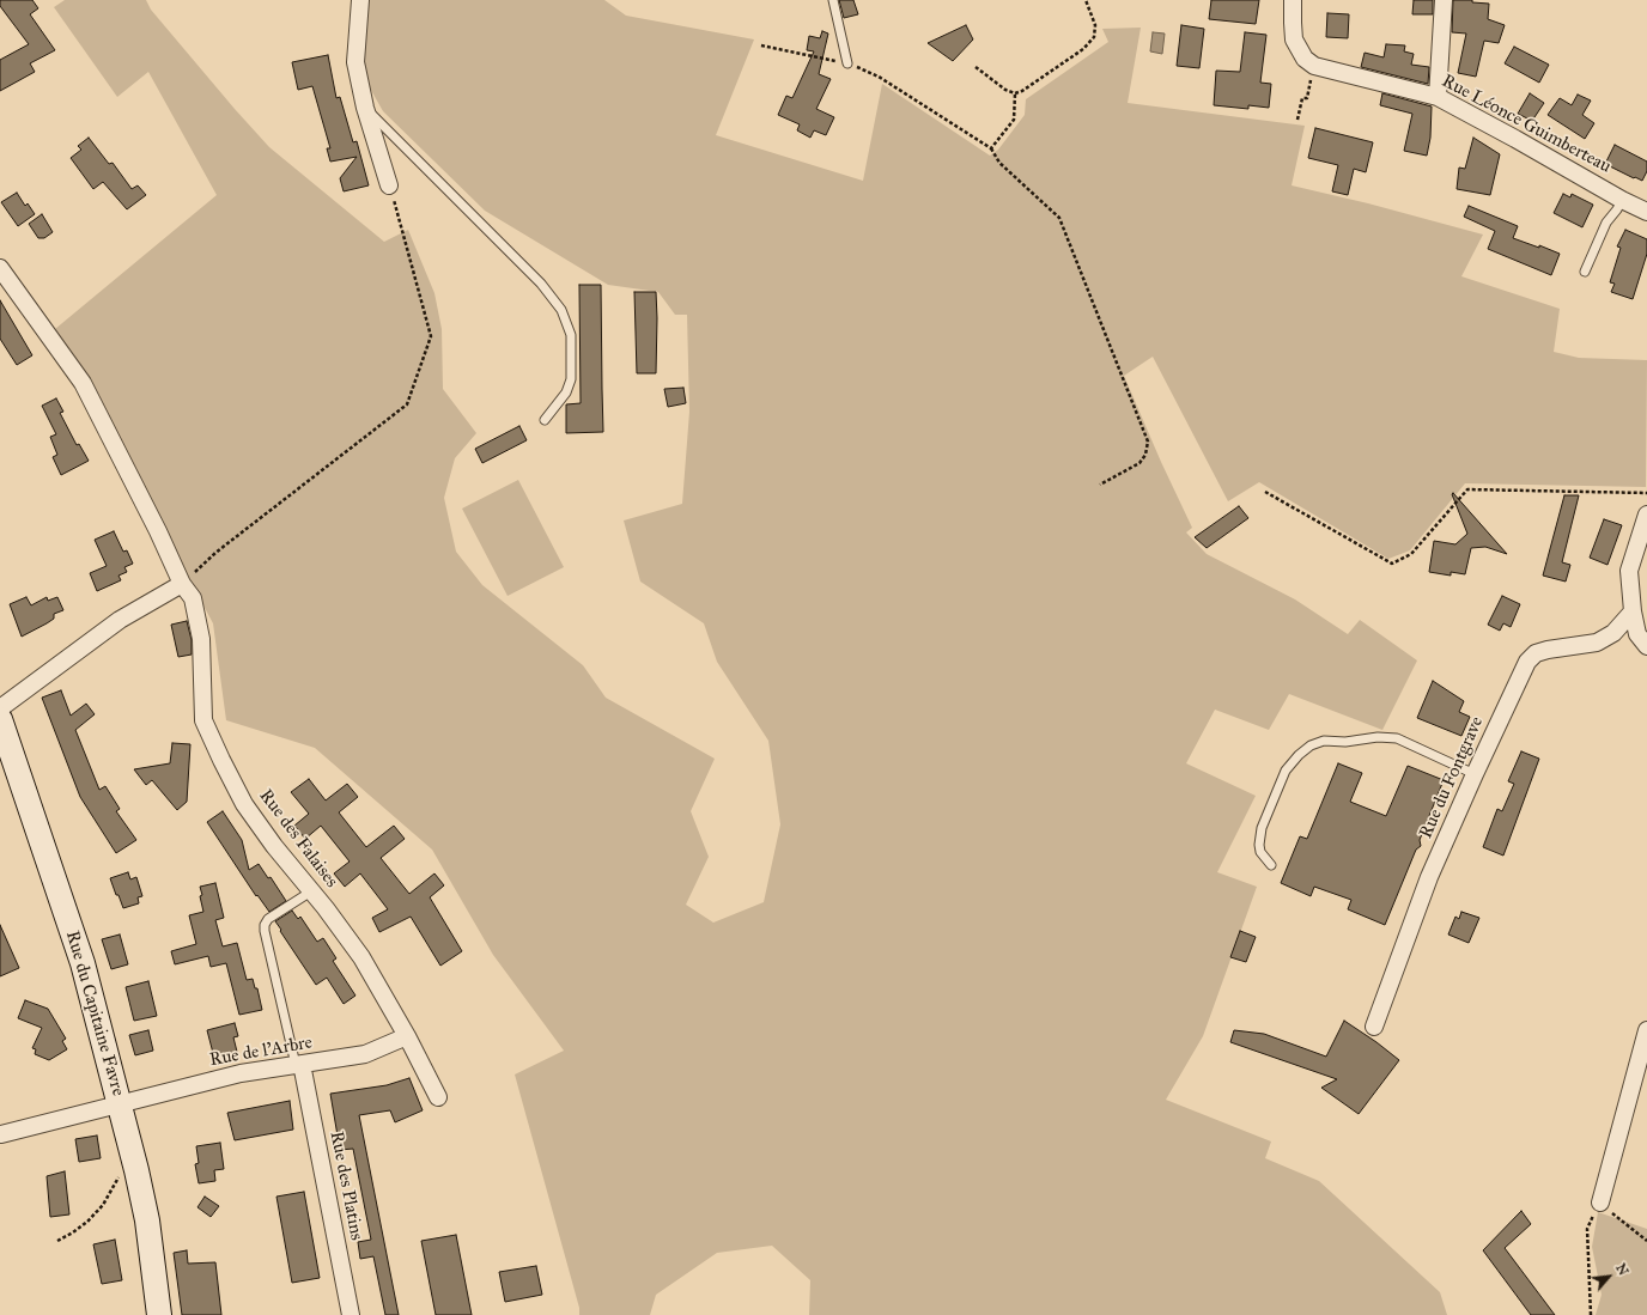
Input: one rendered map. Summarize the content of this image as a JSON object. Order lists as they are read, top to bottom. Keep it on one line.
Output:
{"streets":{"street":["Rue Léonce Guimberteau","Rue du Fontgrave","Rue des Falaises","Rue du Capitaine Favre","Rue de l'Arbre","Rue des Platins"]},"crossings":[["Rue des Falaises","Rue de l'Arbre"],["Rue du Capitaine Favre","Rue de l'Arbre"],["Rue de l'Arbre","Rue des Platins"]],"north":"top right"}
